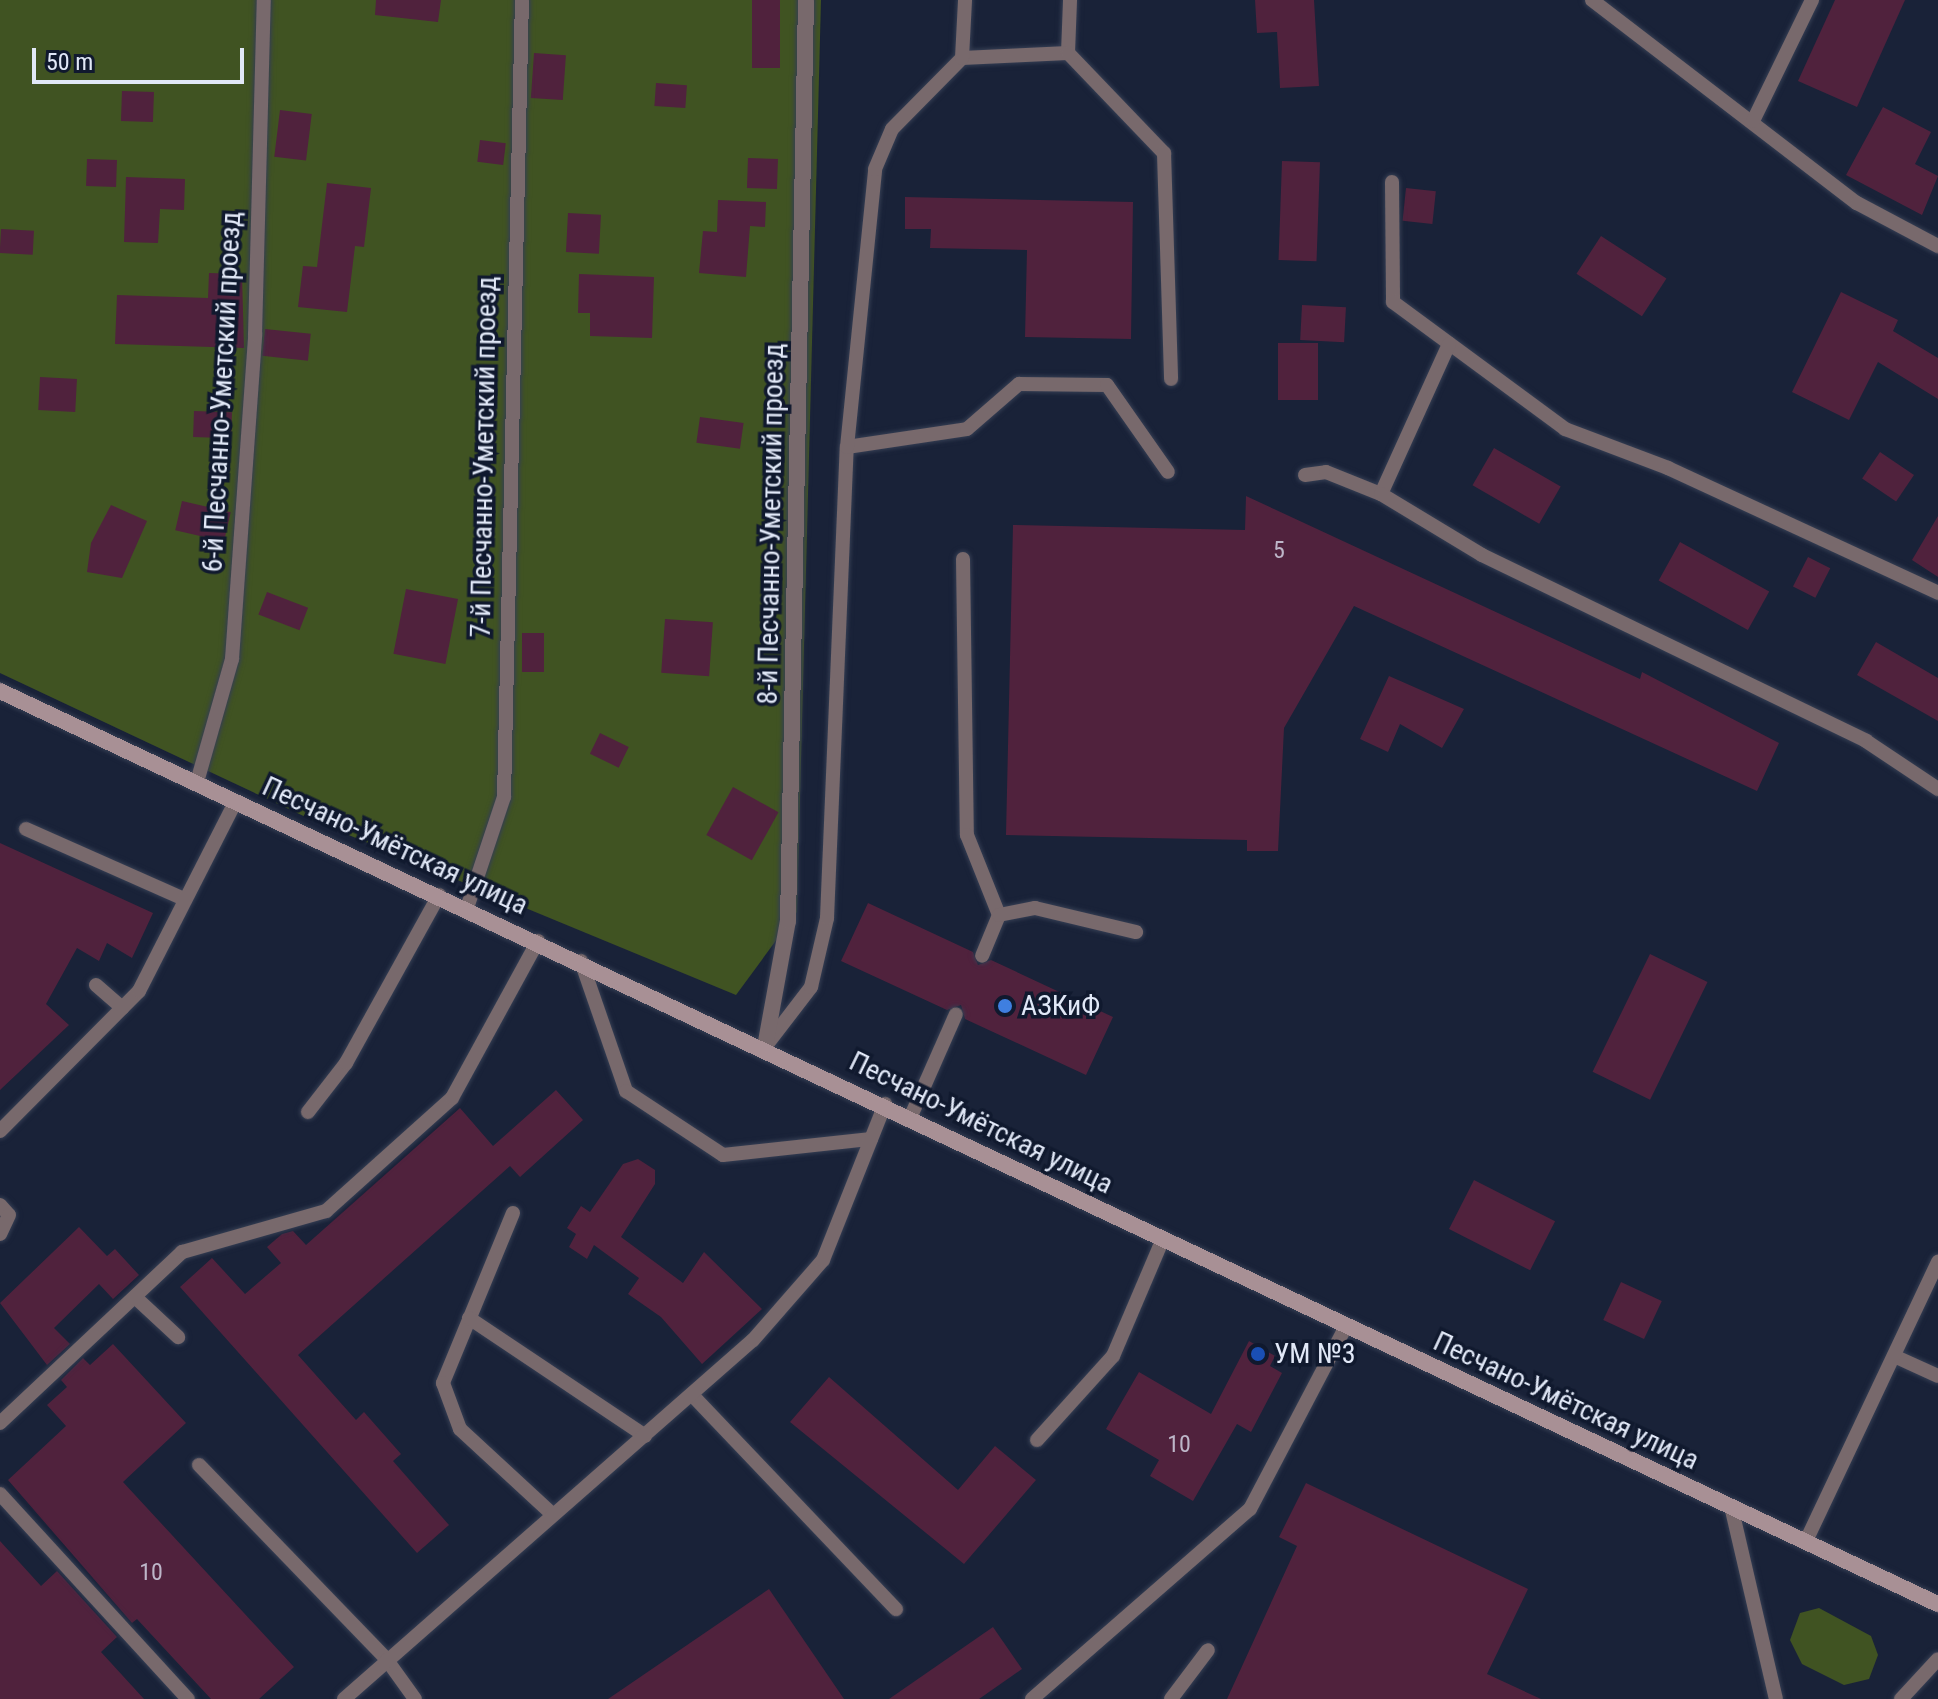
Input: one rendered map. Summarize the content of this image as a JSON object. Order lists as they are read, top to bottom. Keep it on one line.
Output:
{"streets":{"main road":["Песчано-Умётская улица"],"street":["8-й Песчанно-Уметский проезд"],"lane":["6-й Песчанно-Уметский проезд","7-й Песчанно-Уметский проезд"]},"crossings":[["6-й Песчанно-Уметский проезд","Песчано-Умётская улица"],["7-й Песчанно-Уметский проезд","Песчано-Умётская улица"],["8-й Песчанно-Уметский проезд","Песчано-Умётская улица"]],"places":["АЗКиФ","УМ №3"],"house_numbers":["5","10","10"],"scale_bar":"50 m"}
